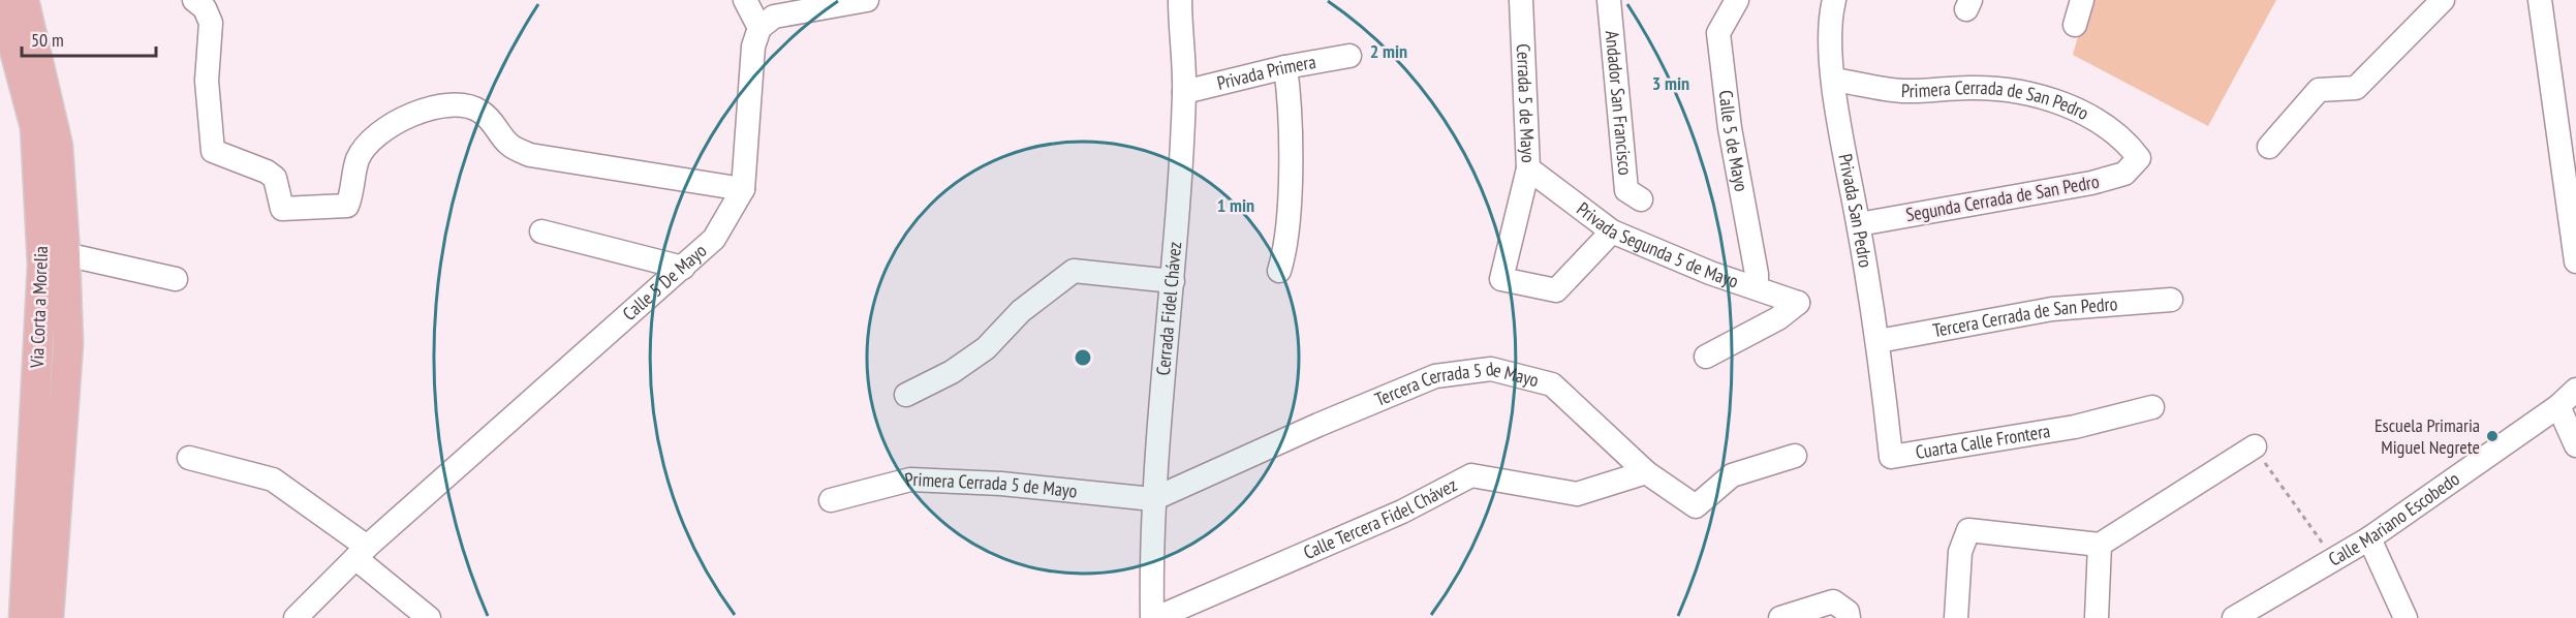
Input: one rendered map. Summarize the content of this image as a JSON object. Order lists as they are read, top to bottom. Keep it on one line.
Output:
{"streets":{"main road":["Via Corta a Morelia"],"street":["Privada Primera","Cerrada 5 de Mayo","Andador San Francisco","Primera Cerrada de San Pedro","Calle 5 de Mayo","Segunda Cerrada de San Pedro","Privada San Pedro","Privada Segunda 5 de Mayo","Calle 5 De Mayo","Cerrada Fidel Chávez","Tercera Cerrada de San Pedro","Tercera Cerrada 5 de Mayo","Cuarta Calle Frontera","Primera Cerrada 5 de Mayo","Calle Tercera Fidel Chávez","Calle Mariano Escobedo"]},"crossings":[["Privada Primera","Cerrada Fidel Chávez"],["Cerrada 5 de Mayo","Privada Segunda 5 de Mayo"],["Primera Cerrada de San Pedro","Segunda Cerrada de San Pedro"],["Primera Cerrada de San Pedro","Privada San Pedro"],["Calle 5 de Mayo","Privada Segunda 5 de Mayo"],["Segunda Cerrada de San Pedro","Privada San Pedro"],["Privada San Pedro","Tercera Cerrada de San Pedro"],["Privada San Pedro","Cuarta Calle Frontera"],["Cerrada Fidel Chávez","Tercera Cerrada 5 de Mayo"],["Cerrada Fidel Chávez","Primera Cerrada 5 de Mayo"],["Cerrada Fidel Chávez","Calle Tercera Fidel Chávez"],["Tercera Cerrada 5 de Mayo","Primera Cerrada 5 de Mayo"],["Tercera Cerrada 5 de Mayo","Calle Tercera Fidel Chávez"]],"places":["Escuela Primaria Miguel Negrete"],"scale_bar":"50 m","rings":["2 min","3 min","1 min"]}
